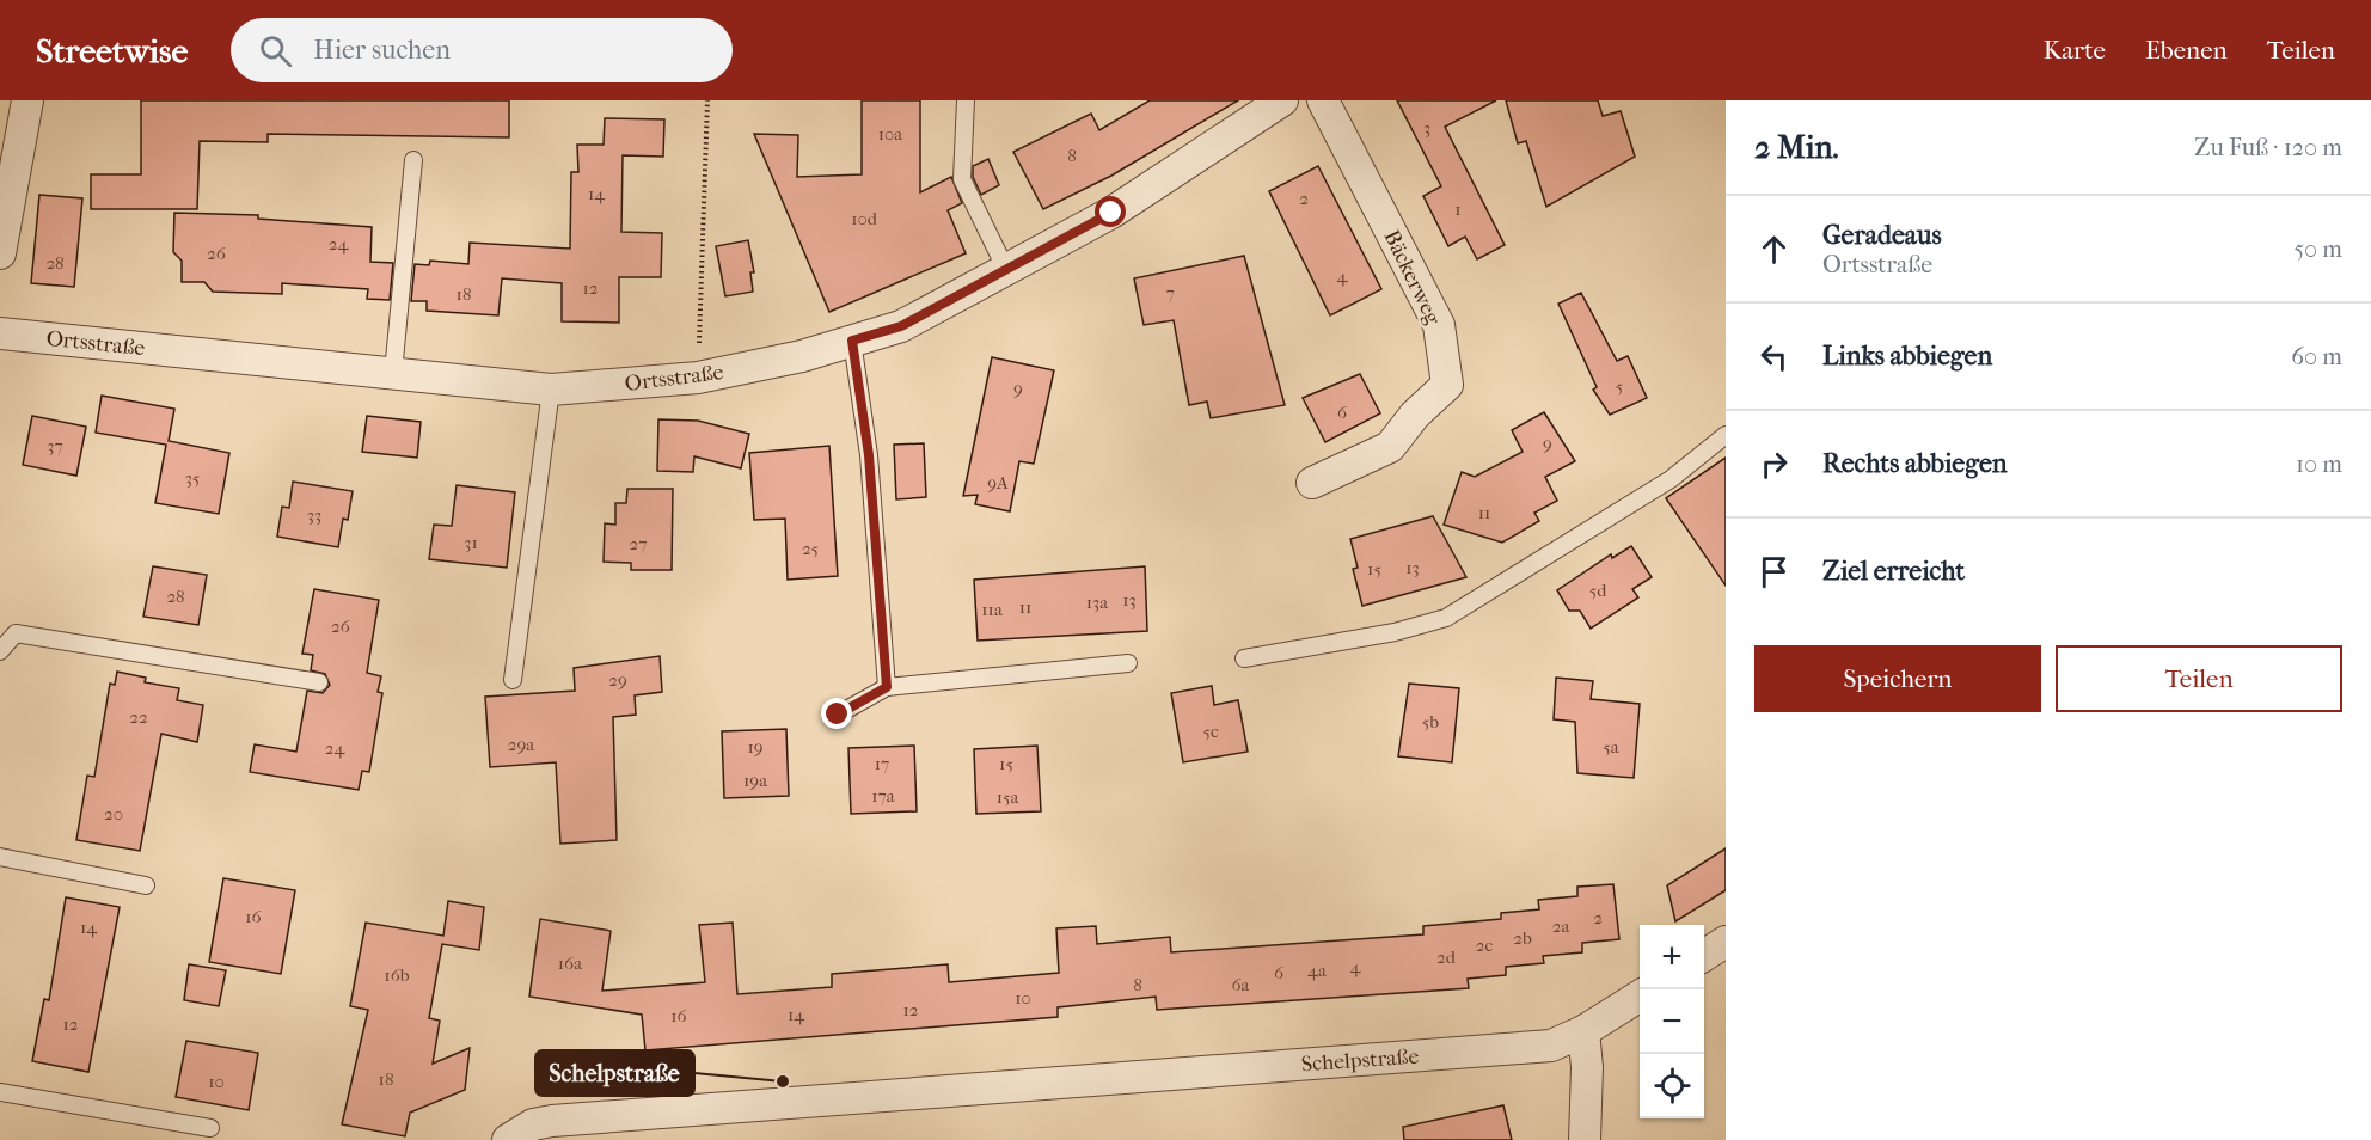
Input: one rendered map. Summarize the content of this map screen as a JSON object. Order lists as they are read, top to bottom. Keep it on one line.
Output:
{"streets":{"street":["Bäckerweg","Ortsstraße","Schelpstraße"]},"places":["Schelpstraße"],"house_numbers":["3","10a","8","14","2","1","10d","24","26","28","4","12","7","18","5","9","6","9","37","35","9A","11","33","31","27","25","13","15","5d","28","13","13a","11","11a","26","29","22","5b","5c","29a","19","5a","24","17","15","19a","17a","15a","20","16","2","2a","14","2b","2c","2d","16a","4","4a","6","16b","8","6a","10","12","14","16","12","18","10"],"page":{"header":"Streetwise","search":"Hier suchen","nav":["Karte","Ebenen","Teilen"],"heading":["2 Min.","Zu Fuß · 120 m"],"list":[["Geradeaus","Ortsstraße","50 m"],["Links abbiegen","60 m"],["Rechts abbiegen","10 m"],"Ziel erreicht"],"buttons":["Speichern","Teilen"],"map_buttons":["+","−"]}}
